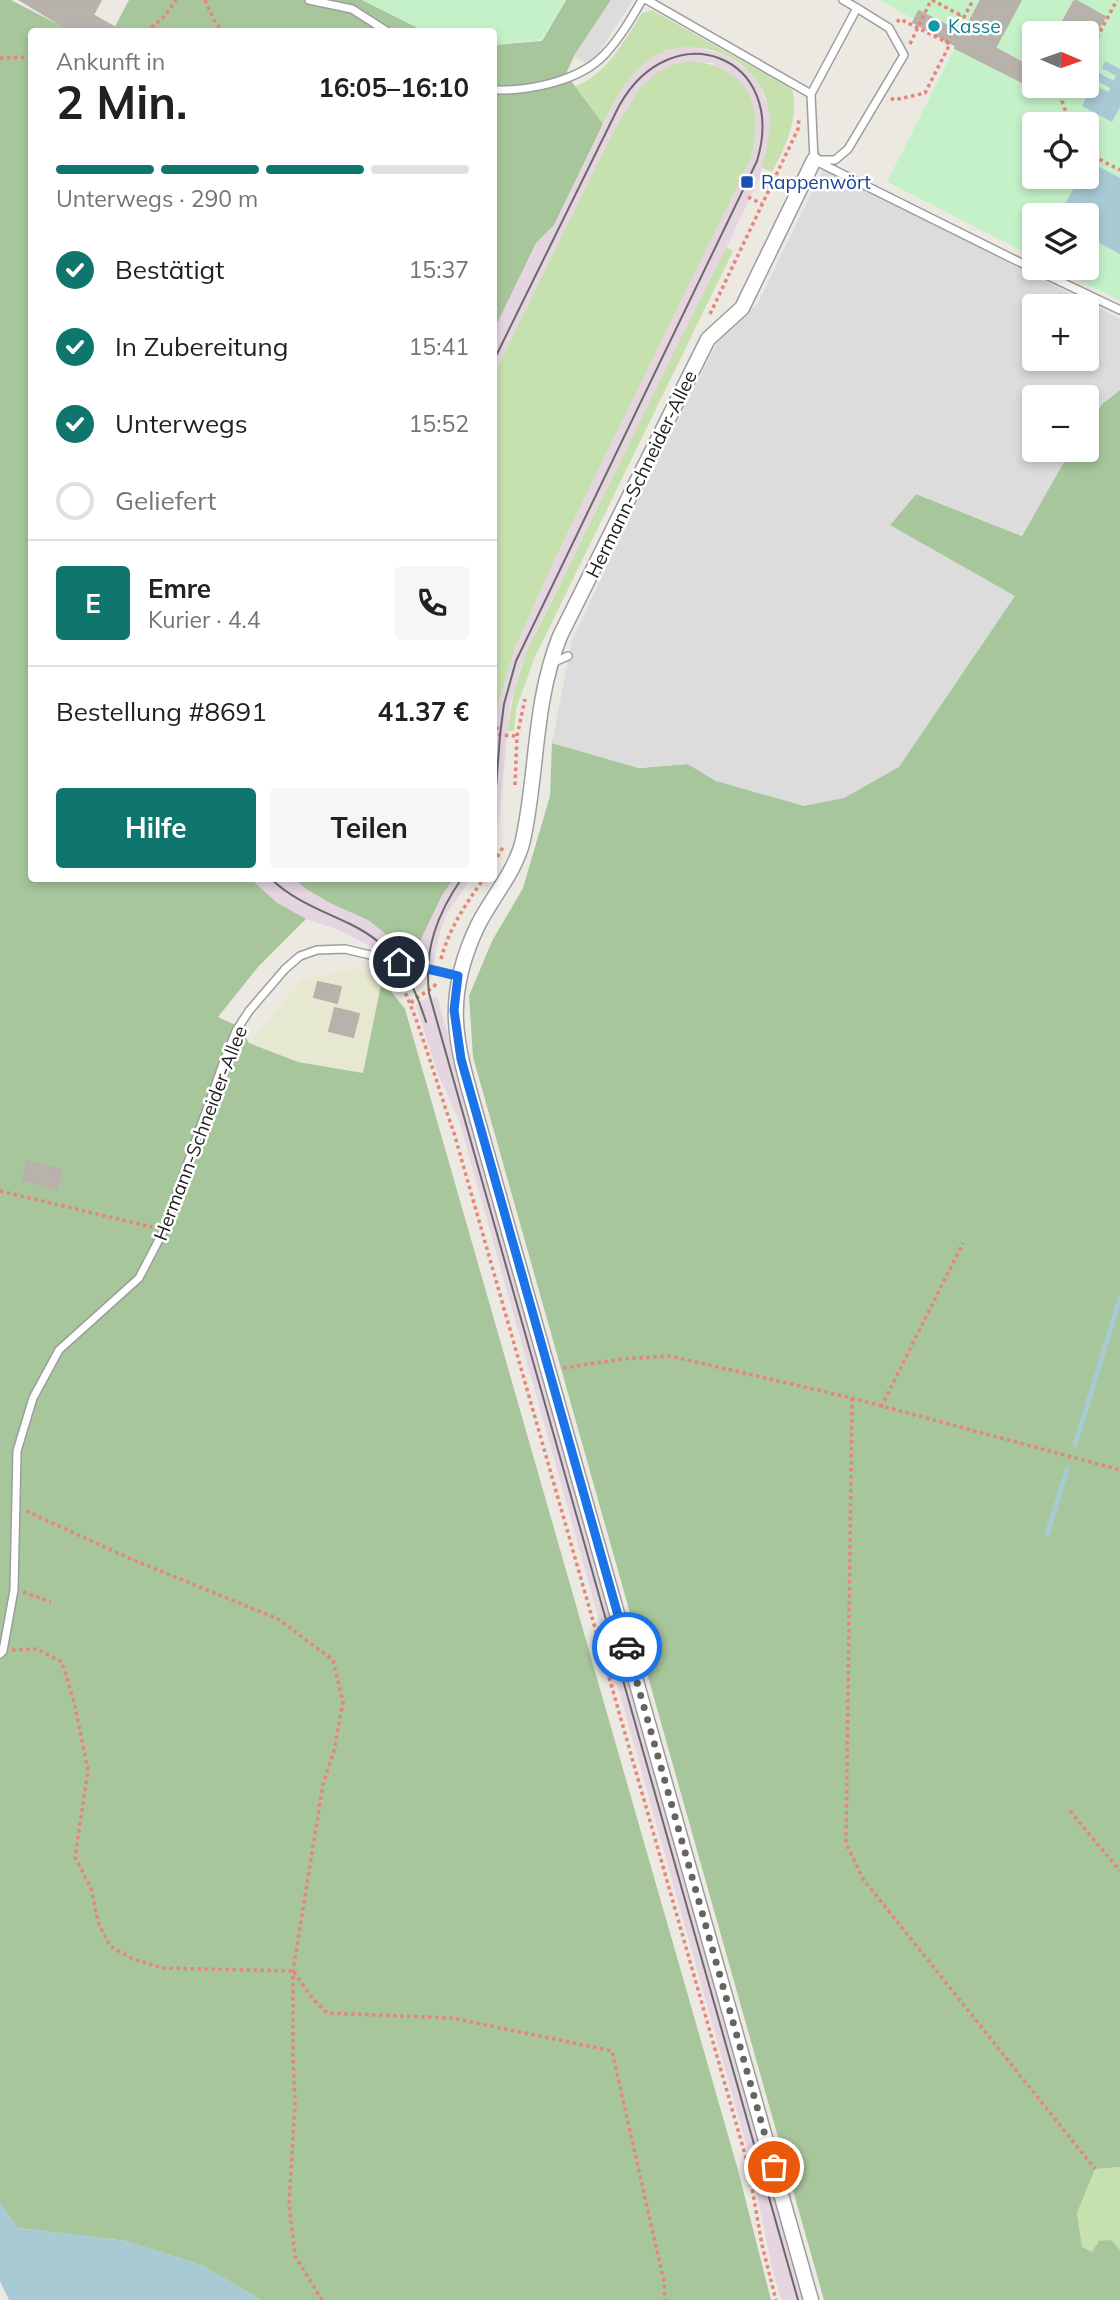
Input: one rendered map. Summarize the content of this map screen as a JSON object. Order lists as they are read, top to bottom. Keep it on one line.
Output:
{"streets":{"street":["Hermann-Schneider-Allee"]},"places":{"other":["Kasse"],"transit":["Rappenwört"]},"north":"right","page":{"map_buttons":["+","−"],"heading":["2 Min.","Ankunft in","16:05–16:10"],"panel":["Emre","Kurier · 4.4","Bestellung #8691","41.37 €"],"bar":"Unterwegs · 290 m","list":[["Bestätigt","15:37"],["In Zubereitung","15:41"],["Unterwegs","15:52"],"Geliefert"],"round":"E","buttons":["Hilfe","Teilen"]}}
